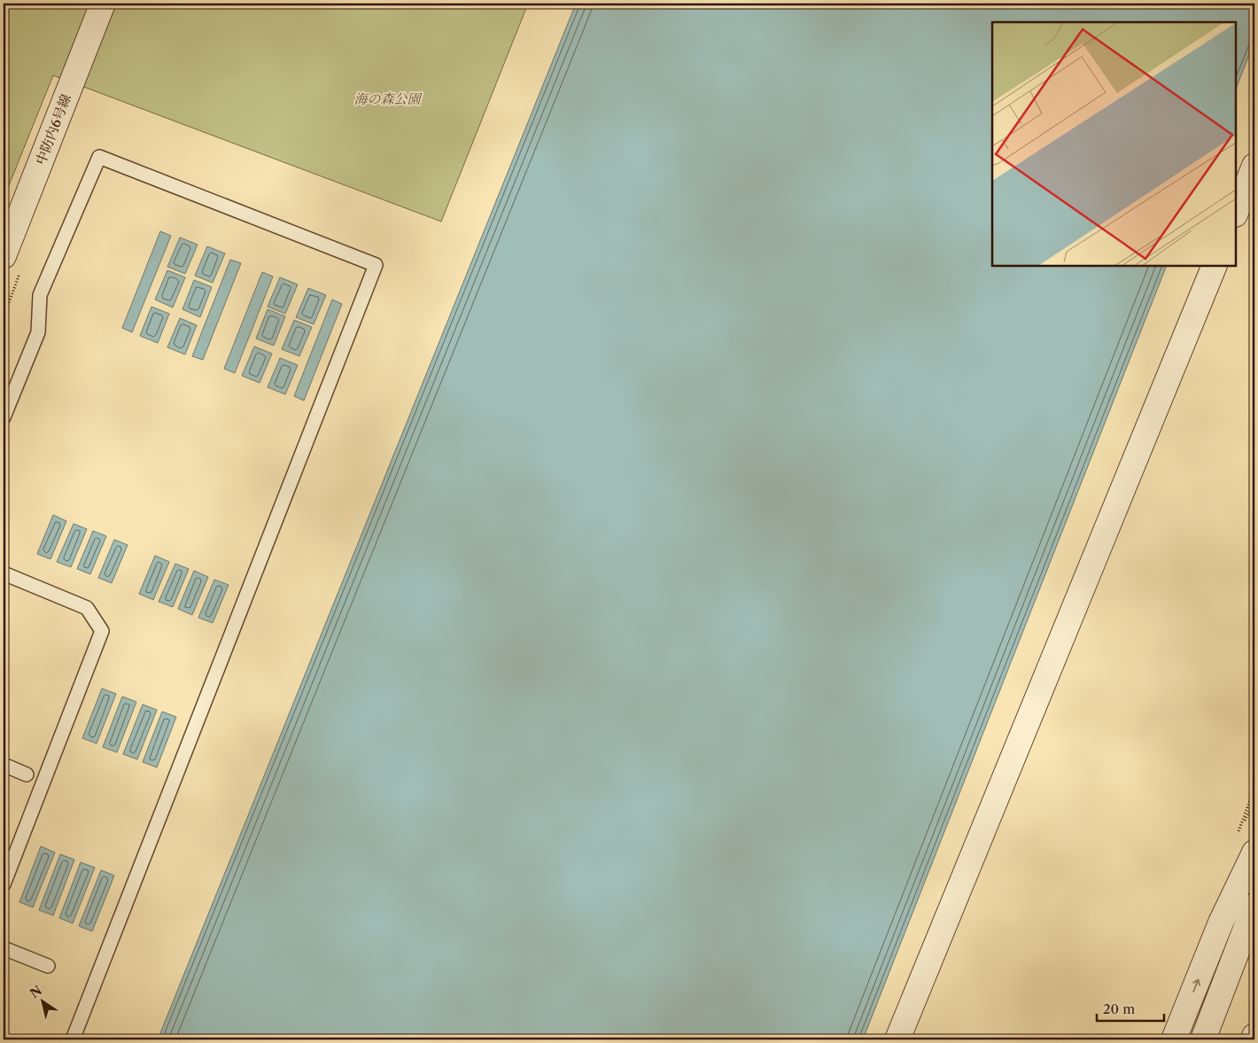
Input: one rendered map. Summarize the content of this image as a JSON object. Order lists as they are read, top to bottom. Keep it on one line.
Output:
{"streets":{"street":["中防内6号線"]},"parks":["海の森公園"],"scale_bar":"20 m","north":"top left"}
